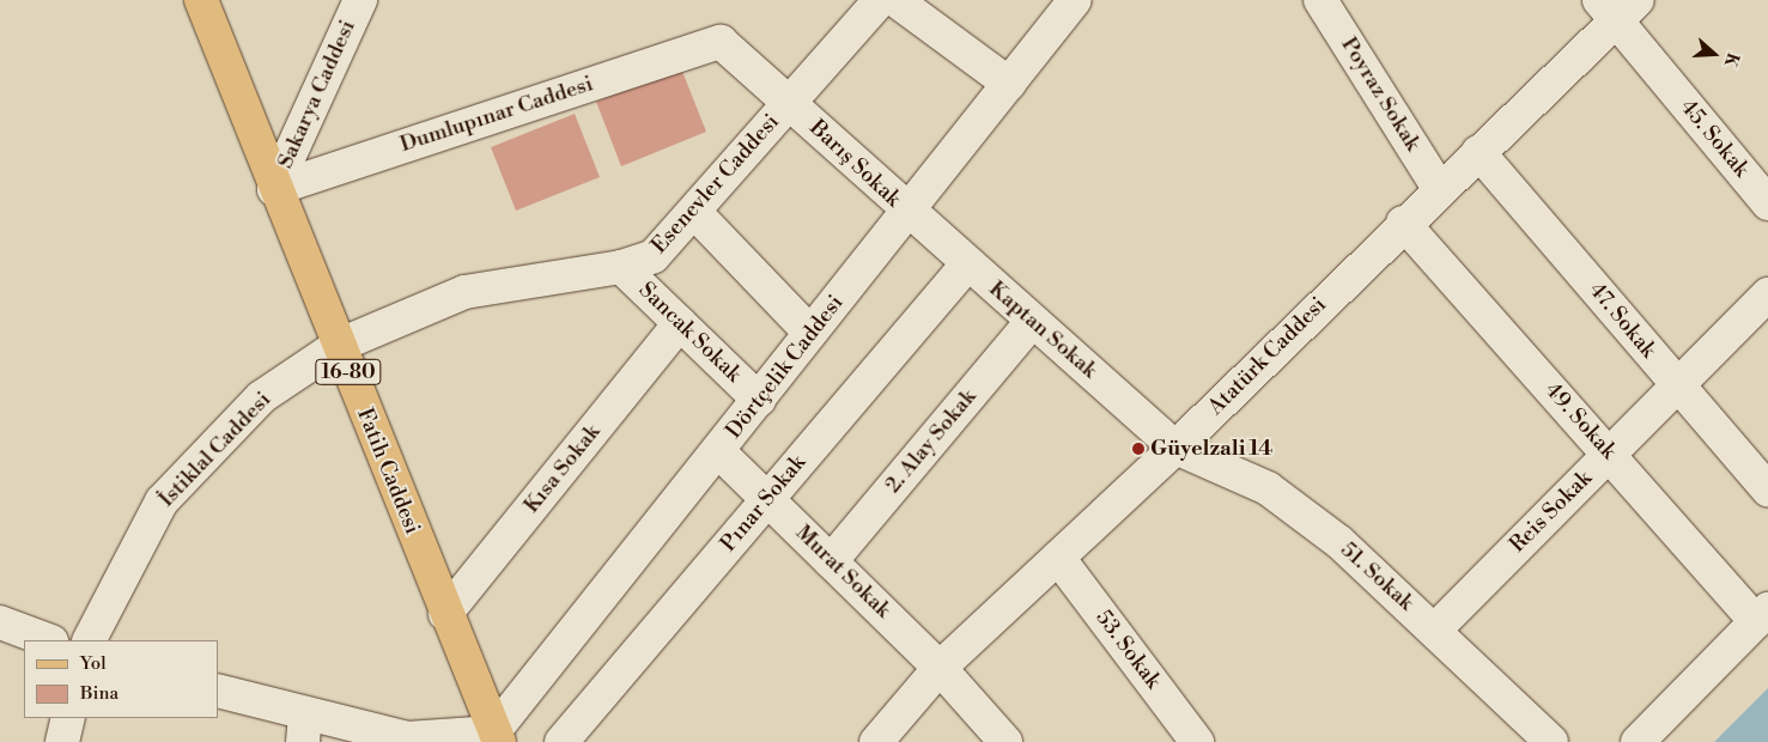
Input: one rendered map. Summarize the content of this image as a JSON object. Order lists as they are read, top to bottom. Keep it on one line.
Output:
{"streets":{"main road":["16-80","Fatih Caddesi"],"street":["Sakarya Caddesi","Poyraz Sokak","Dumlupınar Caddesi","45. Sokak","Barış Sokak","Esenevler Caddesi","47. Sokak","Kaptan Sokak","Sancak Sokak","Atatürk Caddesi","Dörtçelik Caddesi","49. Sokak","2. Alay Sokak","İstiklal Caddesi","Kısa Sokak","Pınar Sokak","Reis Sokak","Murat Sokak","51. Sokak","53. Sokak"]},"crossings":[["Sakarya Caddesi","Dumlupınar Caddesi"],["Sakarya Caddesi","Fatih Caddesi"],["Poyraz Sokak","Atatürk Caddesi"],["Dumlupınar Caddesi","Barış Sokak"],["Dumlupınar Caddesi","Fatih Caddesi"],["45. Sokak","Atatürk Caddesi"],["Barış Sokak","Esenevler Caddesi"],["Barış Sokak","Kaptan Sokak"],["Barış Sokak","Dörtçelik Caddesi"],["Esenevler Caddesi","Sancak Sokak"],["Esenevler Caddesi","İstiklal Caddesi"],["Esenevler Caddesi","Fatih Caddesi"],["47. Sokak","Atatürk Caddesi"],["47. Sokak","Reis Sokak"],["Kaptan Sokak","Atatürk Caddesi"],["Kaptan Sokak","Dörtçelik Caddesi"],["Kaptan Sokak","2. Alay Sokak"],["Kaptan Sokak","Pınar Sokak"],["Kaptan Sokak","51. Sokak"],["Sancak Sokak","Dörtçelik Caddesi"],["Sancak Sokak","Kısa Sokak"],["Atatürk Caddesi","49. Sokak"],["Atatürk Caddesi","Murat Sokak"],["Atatürk Caddesi","51. Sokak"],["Atatürk Caddesi","53. Sokak"],["Dörtçelik Caddesi","Fatih Caddesi"],["Dörtçelik Caddesi","Murat Sokak"],["49. Sokak","Reis Sokak"],["2. Alay Sokak","Murat Sokak"],["İstiklal Caddesi","Fatih Caddesi"],["Kısa Sokak","Fatih Caddesi"],["Pınar Sokak","Murat Sokak"],["Reis Sokak","51. Sokak"]],"places":["Güyelzali 14"],"legend":["Yol","Bina"],"north":"right"}
